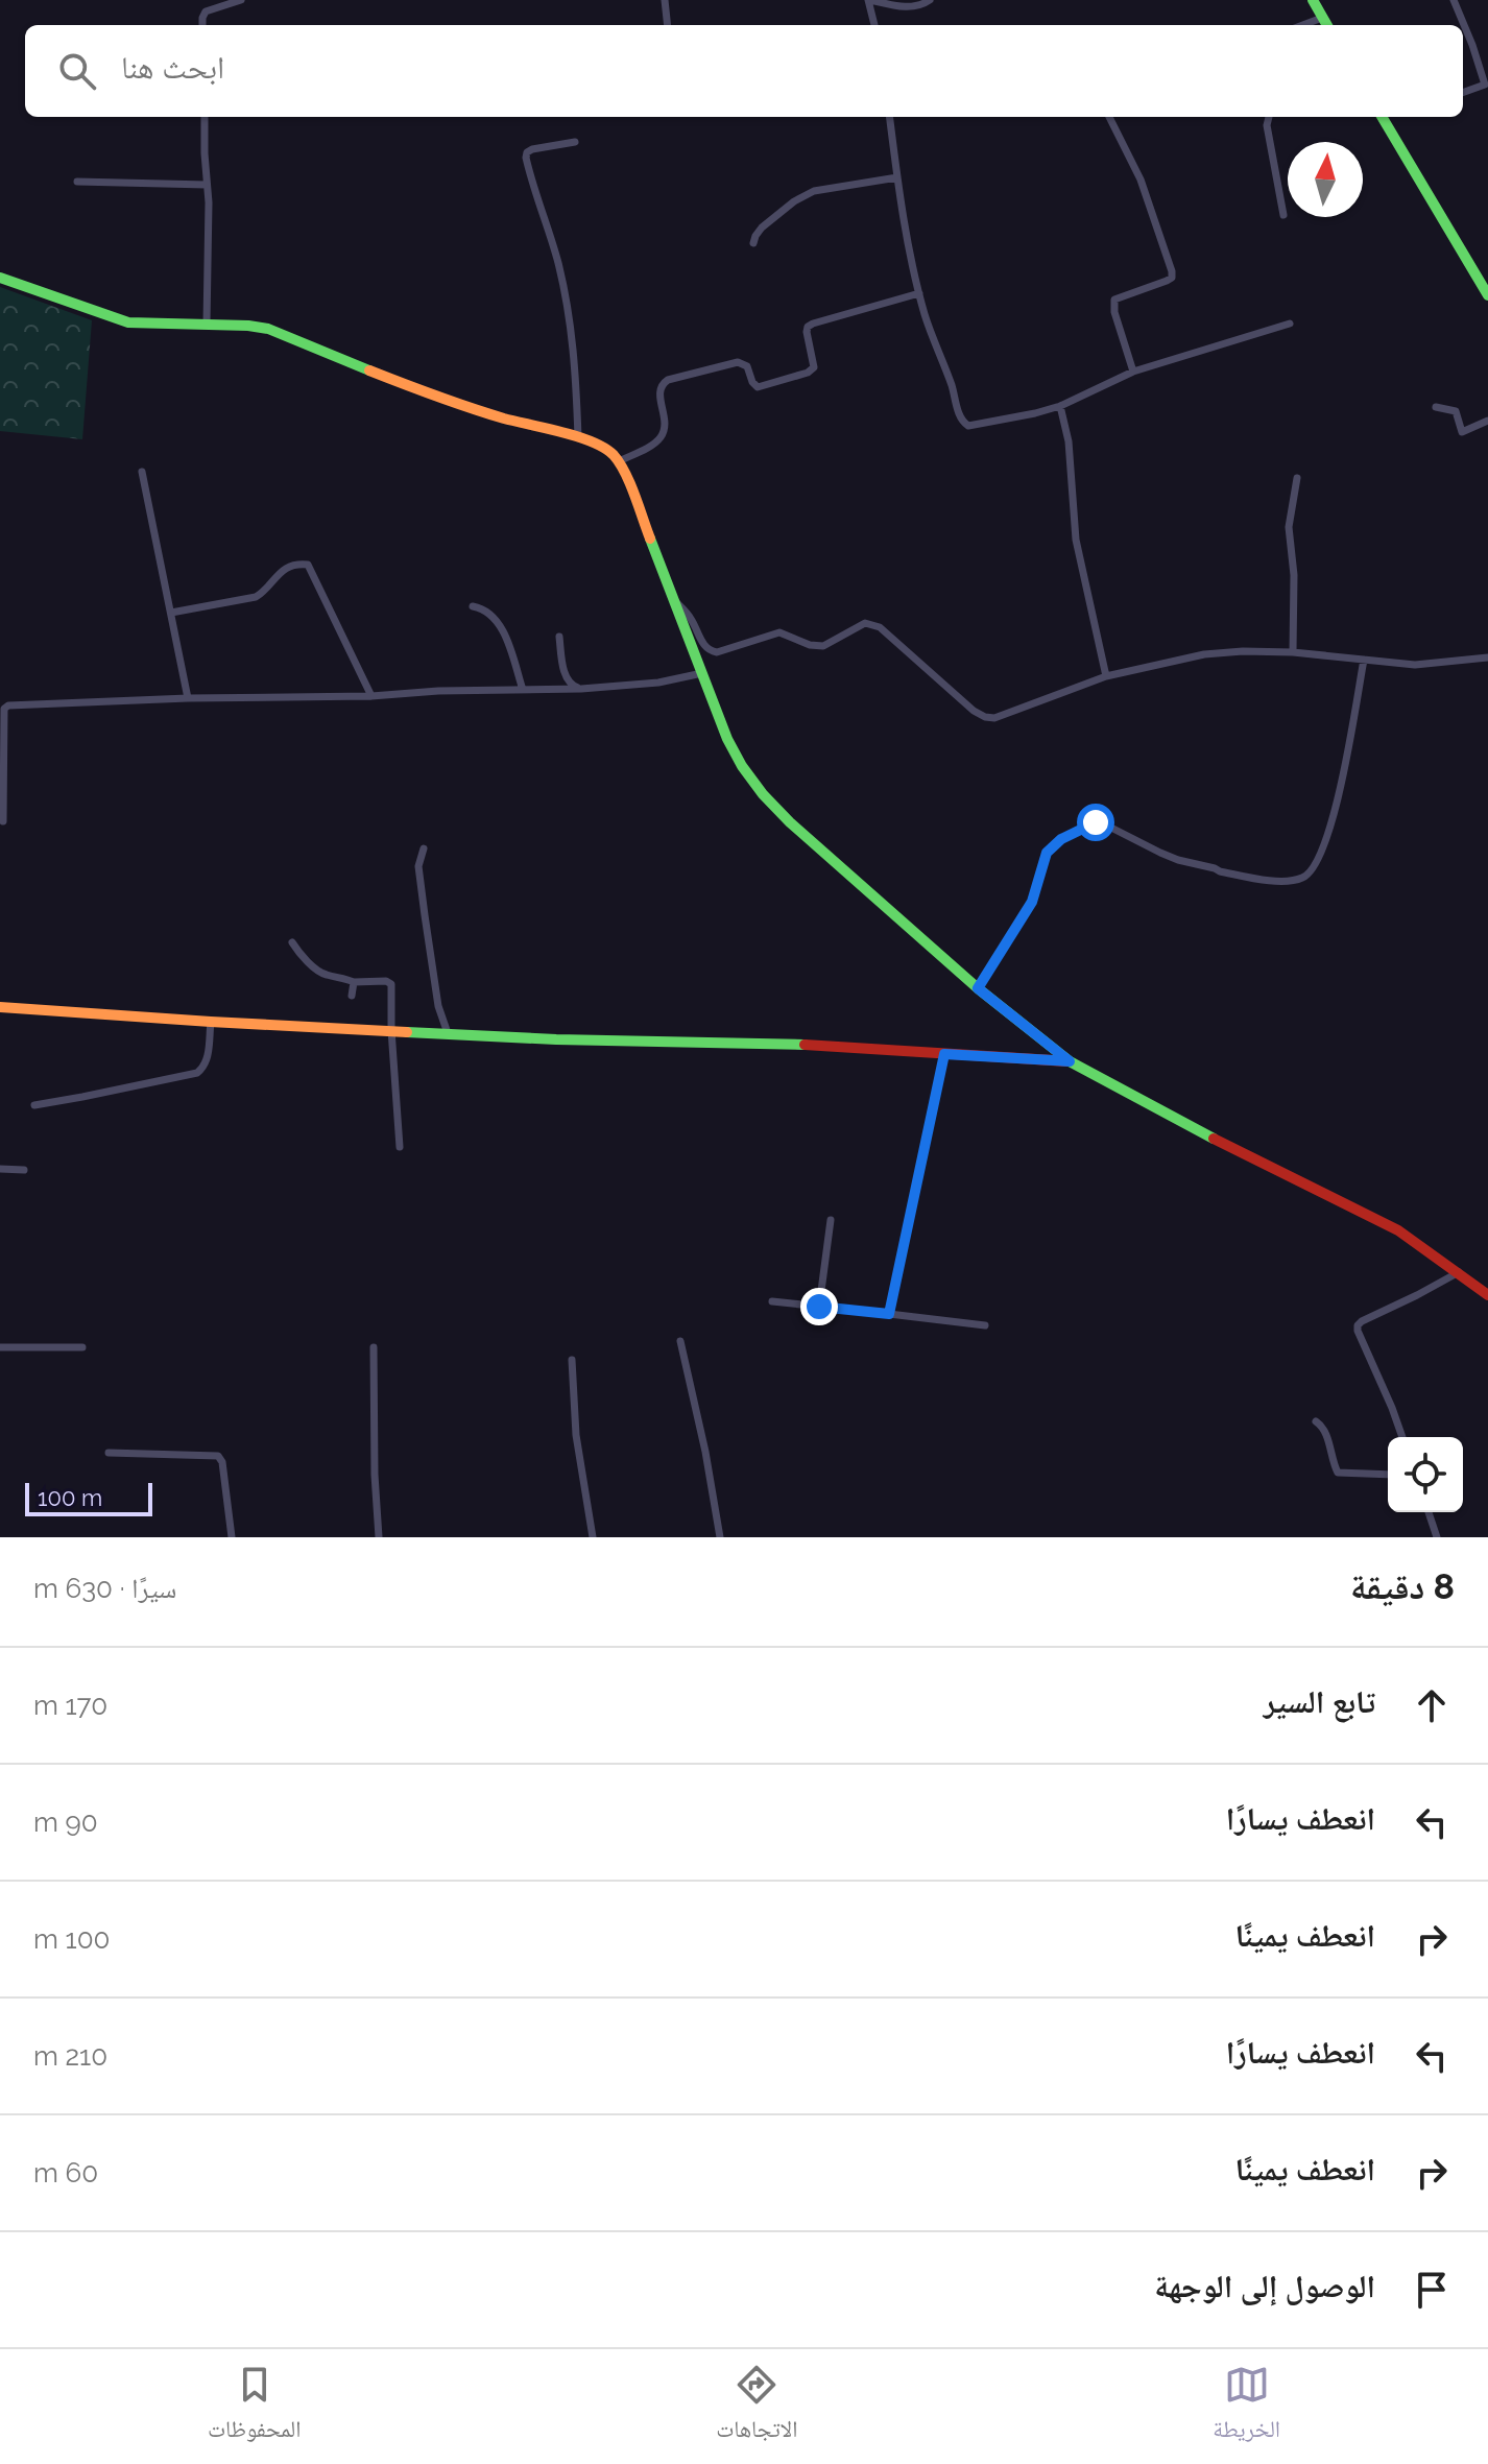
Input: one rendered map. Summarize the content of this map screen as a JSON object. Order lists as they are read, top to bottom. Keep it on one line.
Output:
{"scale_bar":"100 m","north":"top","page":{"search":"ابحث هنا","scale":"100 m","heading":["8 دقيقة","سيرًا · 630 m"],"list":[["تابع السير","170 m"],["انعطف يسارًا","90 m"],["انعطف يمينًا","100 m"],["انعطف يسارًا","210 m"],["انعطف يمينًا","60 m"],"الوصول إلى الوجهة"],"nav":["الخريطة","الاتجاهات","المحفوظات"]}}
